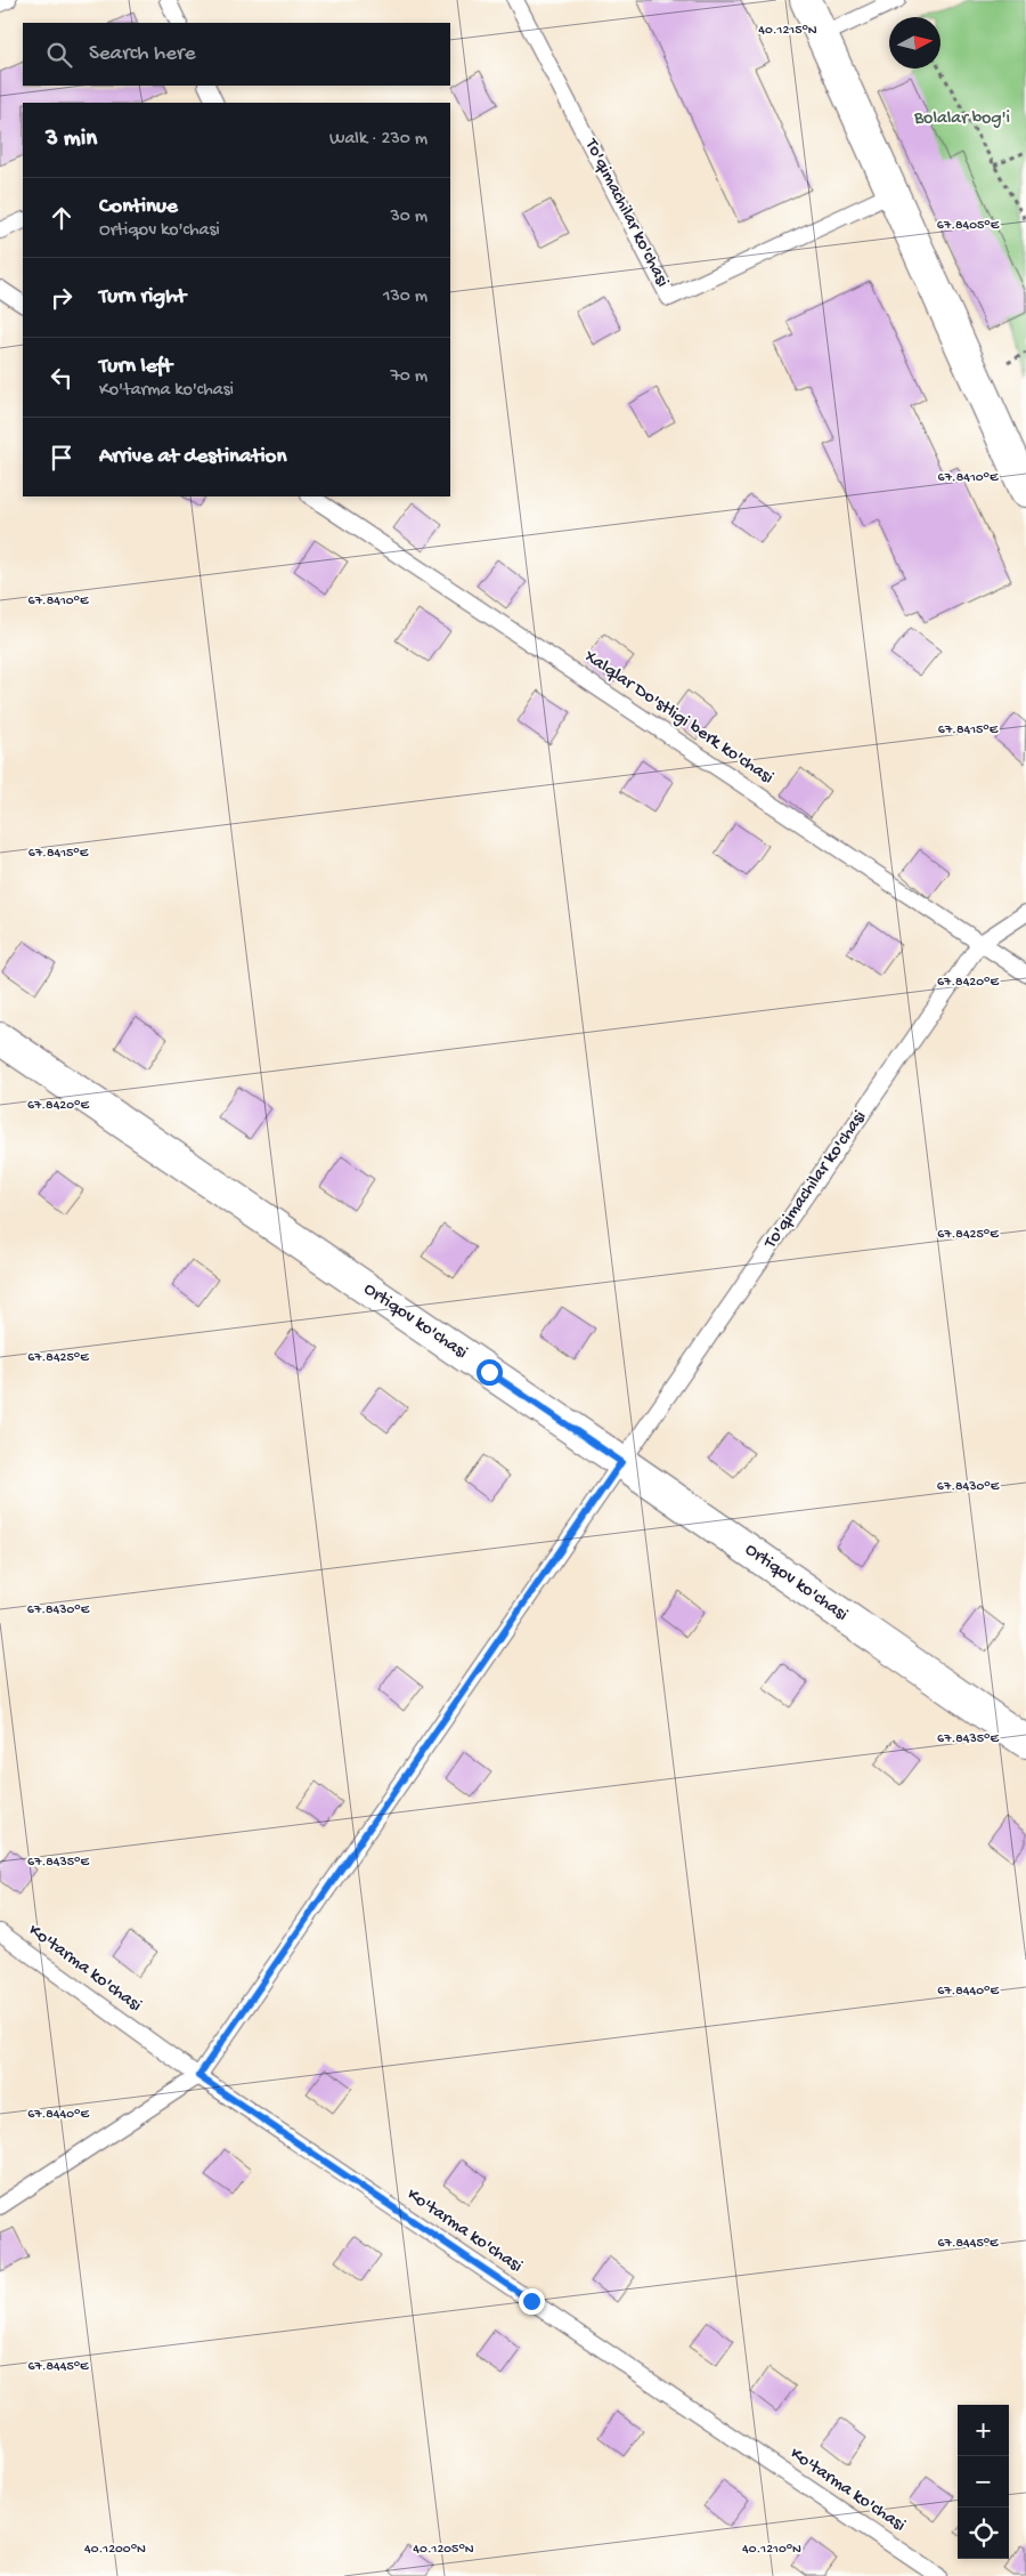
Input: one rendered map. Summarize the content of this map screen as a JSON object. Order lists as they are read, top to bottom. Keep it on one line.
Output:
{"streets":{"street":["Ortiqov ko'chasi"],"lane":["To'qimachilar ko'chasi","Xalqlar Do'stligi berk ko'chasi","Ko'tarma ko'chasi"]},"crossings":[["To'qimachilar ko'chasi","Xalqlar Do'stligi berk ko'chasi"],["To'qimachilar ko'chasi","Ortiqov ko'chasi"],["To'qimachilar ko'chasi","Ko'tarma ko'chasi"]],"parks":["Bolalar bog'i"],"north":"right","page":{"search":"Search here","heading":["3 min","Walk · 230 m"],"list":[["Continue","Ortiqov ko'chasi","30 m"],["Turn right","130 m"],["Turn left","Ko'tarma ko'chasi","70 m"],"Arrive at destination"],"map_buttons":["+","−"]},"coordinates":["40.1215°N","67.8405°E","67.8410°E","67.8415°E","67.8420°E","67.8425°E","67.8430°E","67.8435°E","67.8440°E","67.8445°E","40.1200°N","40.1205°N","40.1210°N"]}
